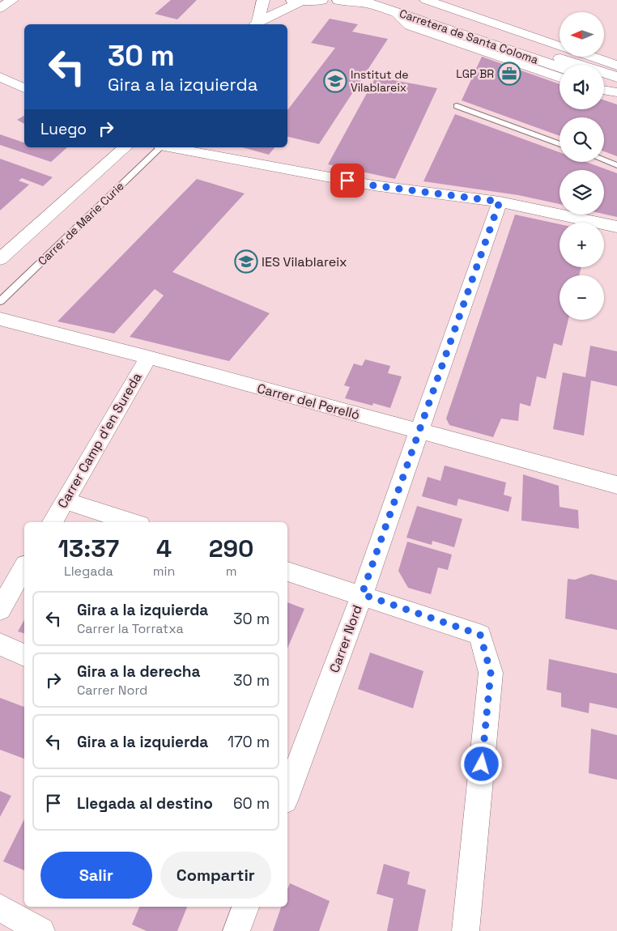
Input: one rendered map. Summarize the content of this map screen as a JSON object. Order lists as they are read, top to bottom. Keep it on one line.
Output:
{"streets":{"main road":["Carretera de Santa Coloma"],"street":["Carrer de Marie Curie","Carrer del Perelló","Carrer Camp d'en Sureda","Carrer Nord"]},"crossings":[["Carrer del Perelló","Carrer Camp d'en Sureda"],["Carrer del Perelló","Carrer Nord"]],"places":{"office":["LGP BR"],"school or university":["Institut de Vilablareix","IES Vilablareix"]},"north":"left","page":{"map_buttons":["+","−"],"turn":["30 m","Gira a la izquierda"],"then":"Luego","eta":["13:37","Llegada","4","min","290","m"],"list":[{"name":"Gira a la izquierda","note":"Carrer la Torratxa","value":"30 m"},{"name":"Gira a la derecha","note":"Carrer Nord","value":"30 m"},{"name":"Gira a la izquierda","value":"170 m"},{"name":"Llegada al destino","value":"60 m"}],"buttons":["Salir","Compartir"]}}
